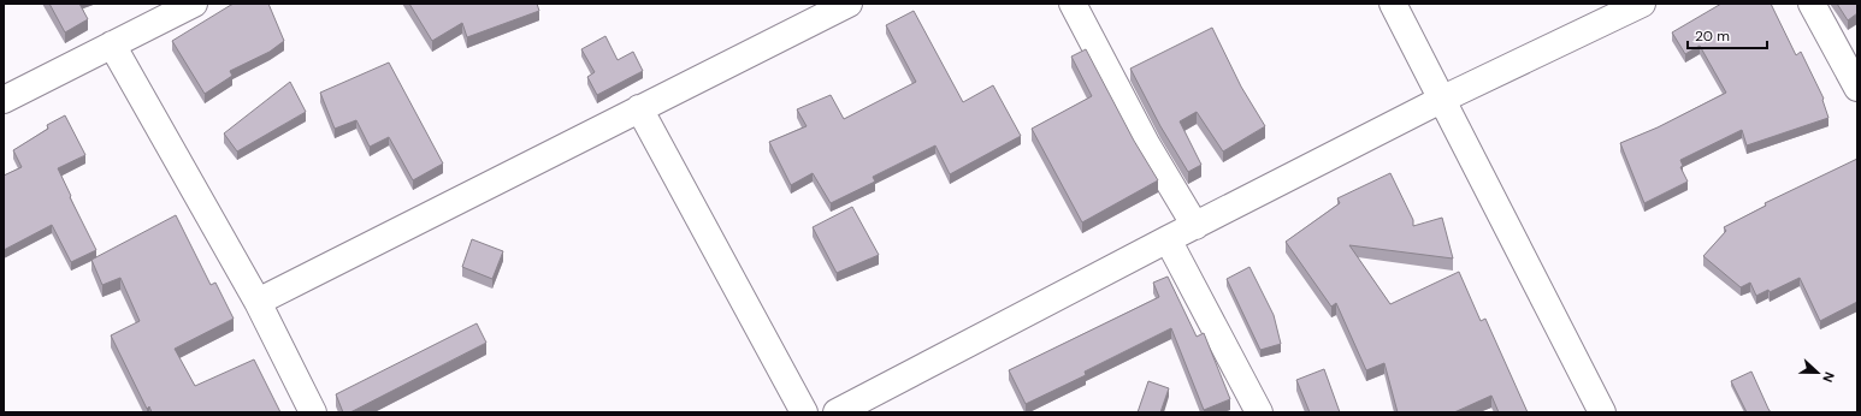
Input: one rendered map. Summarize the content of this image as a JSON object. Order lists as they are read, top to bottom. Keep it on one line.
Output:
{"scale_bar":"20 m","north":"right"}
